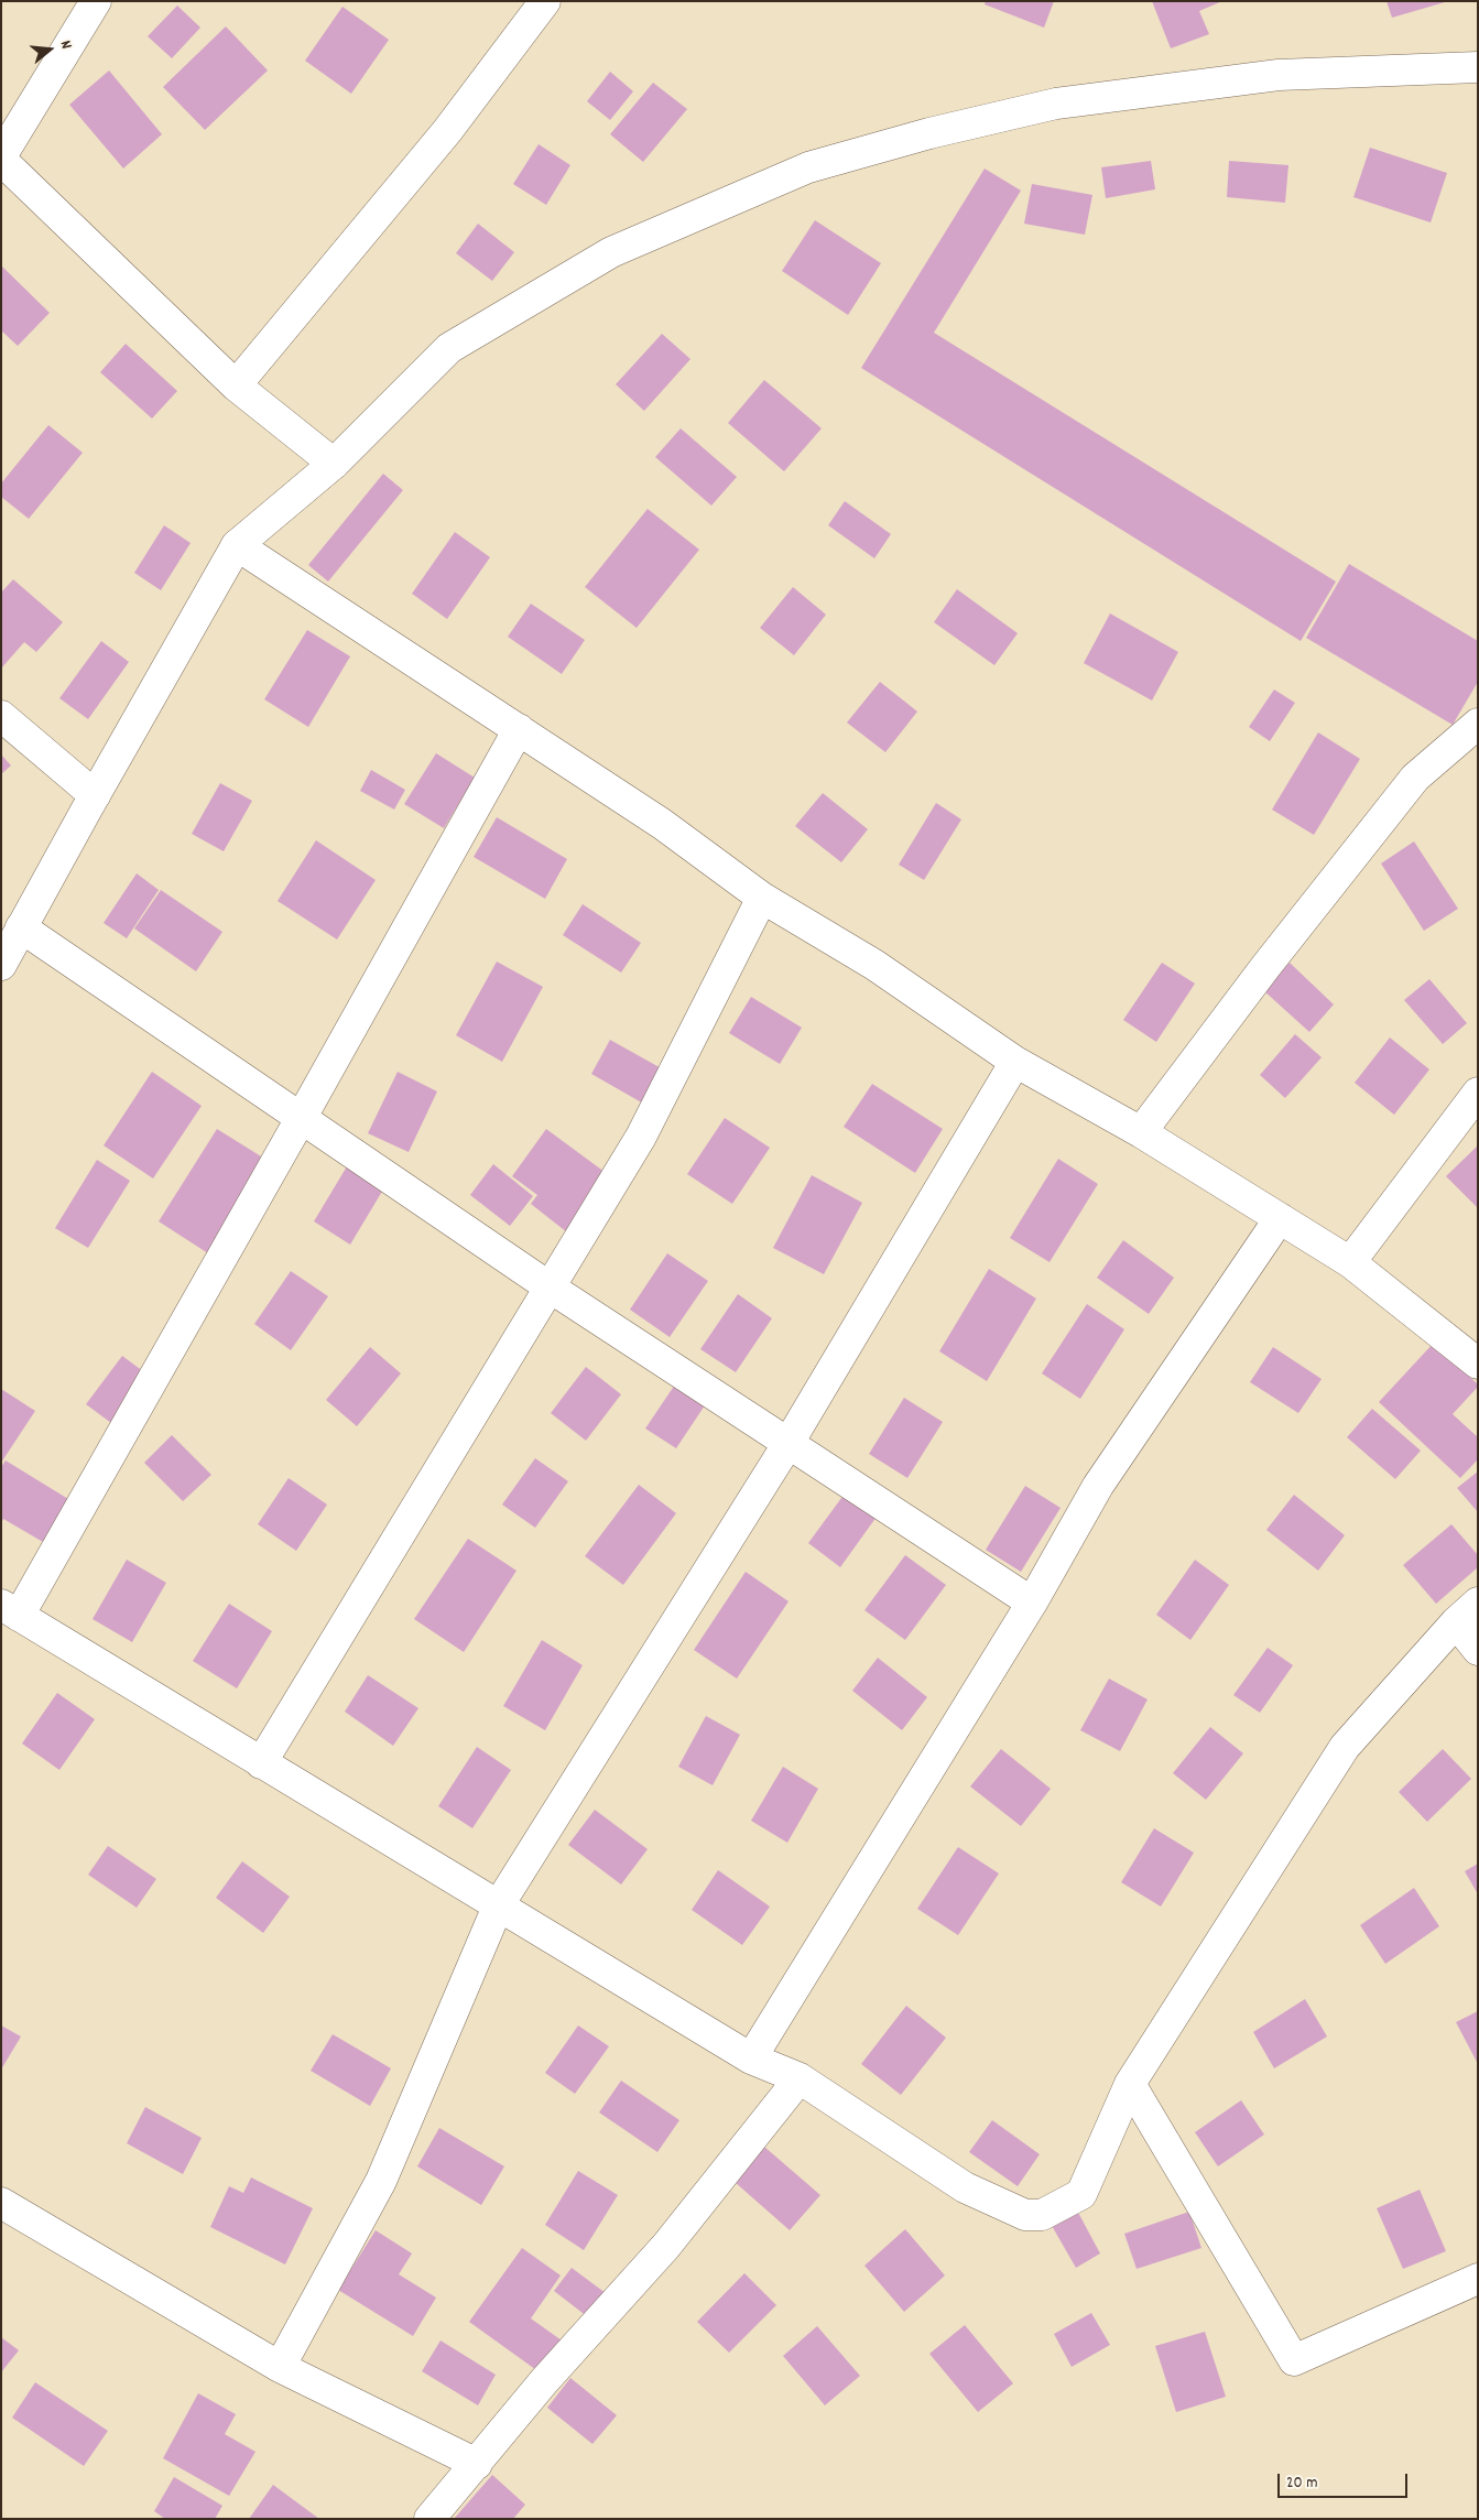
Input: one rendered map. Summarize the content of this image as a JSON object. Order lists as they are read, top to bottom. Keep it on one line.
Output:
{"scale_bar":"20 m","north":"right"}
